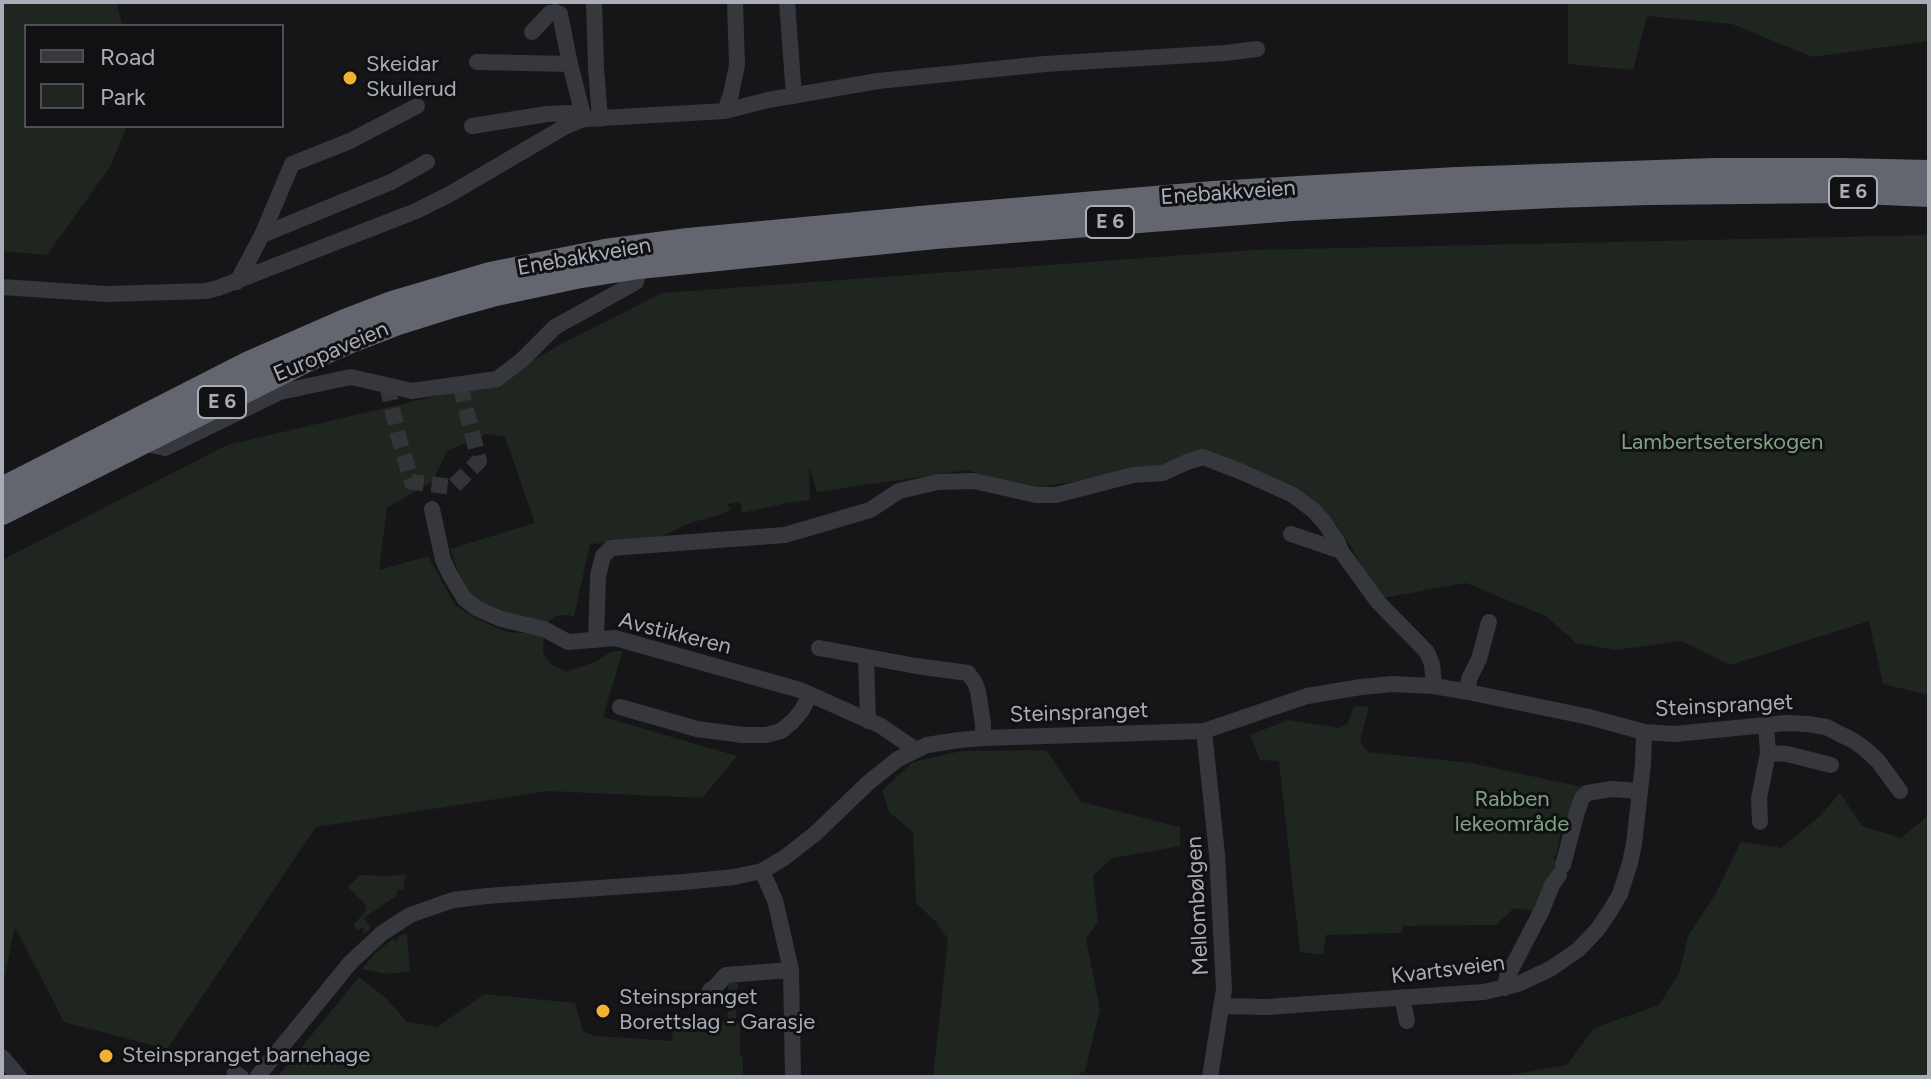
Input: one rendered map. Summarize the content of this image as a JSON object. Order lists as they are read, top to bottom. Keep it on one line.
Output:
{"streets":{"highway":["E 6","Enebakkveien","Europaveien"],"street":["Avstikkeren","Steinspranget","Mellombølgen","Kvartsveien"]},"crossings":[["Enebakkveien","Europaveien"],["Avstikkeren","Steinspranget"],["Steinspranget","Mellombølgen"],["Steinspranget","Kvartsveien"],["Mellombølgen","Kvartsveien"]],"parks":["Lambertseterskogen","Rabben lekeområde"],"places":["Skeidar Skullerud","Steinspranget Borettslag - Garasje","Steinspranget barnehage"],"legend":["Road","Park"]}
